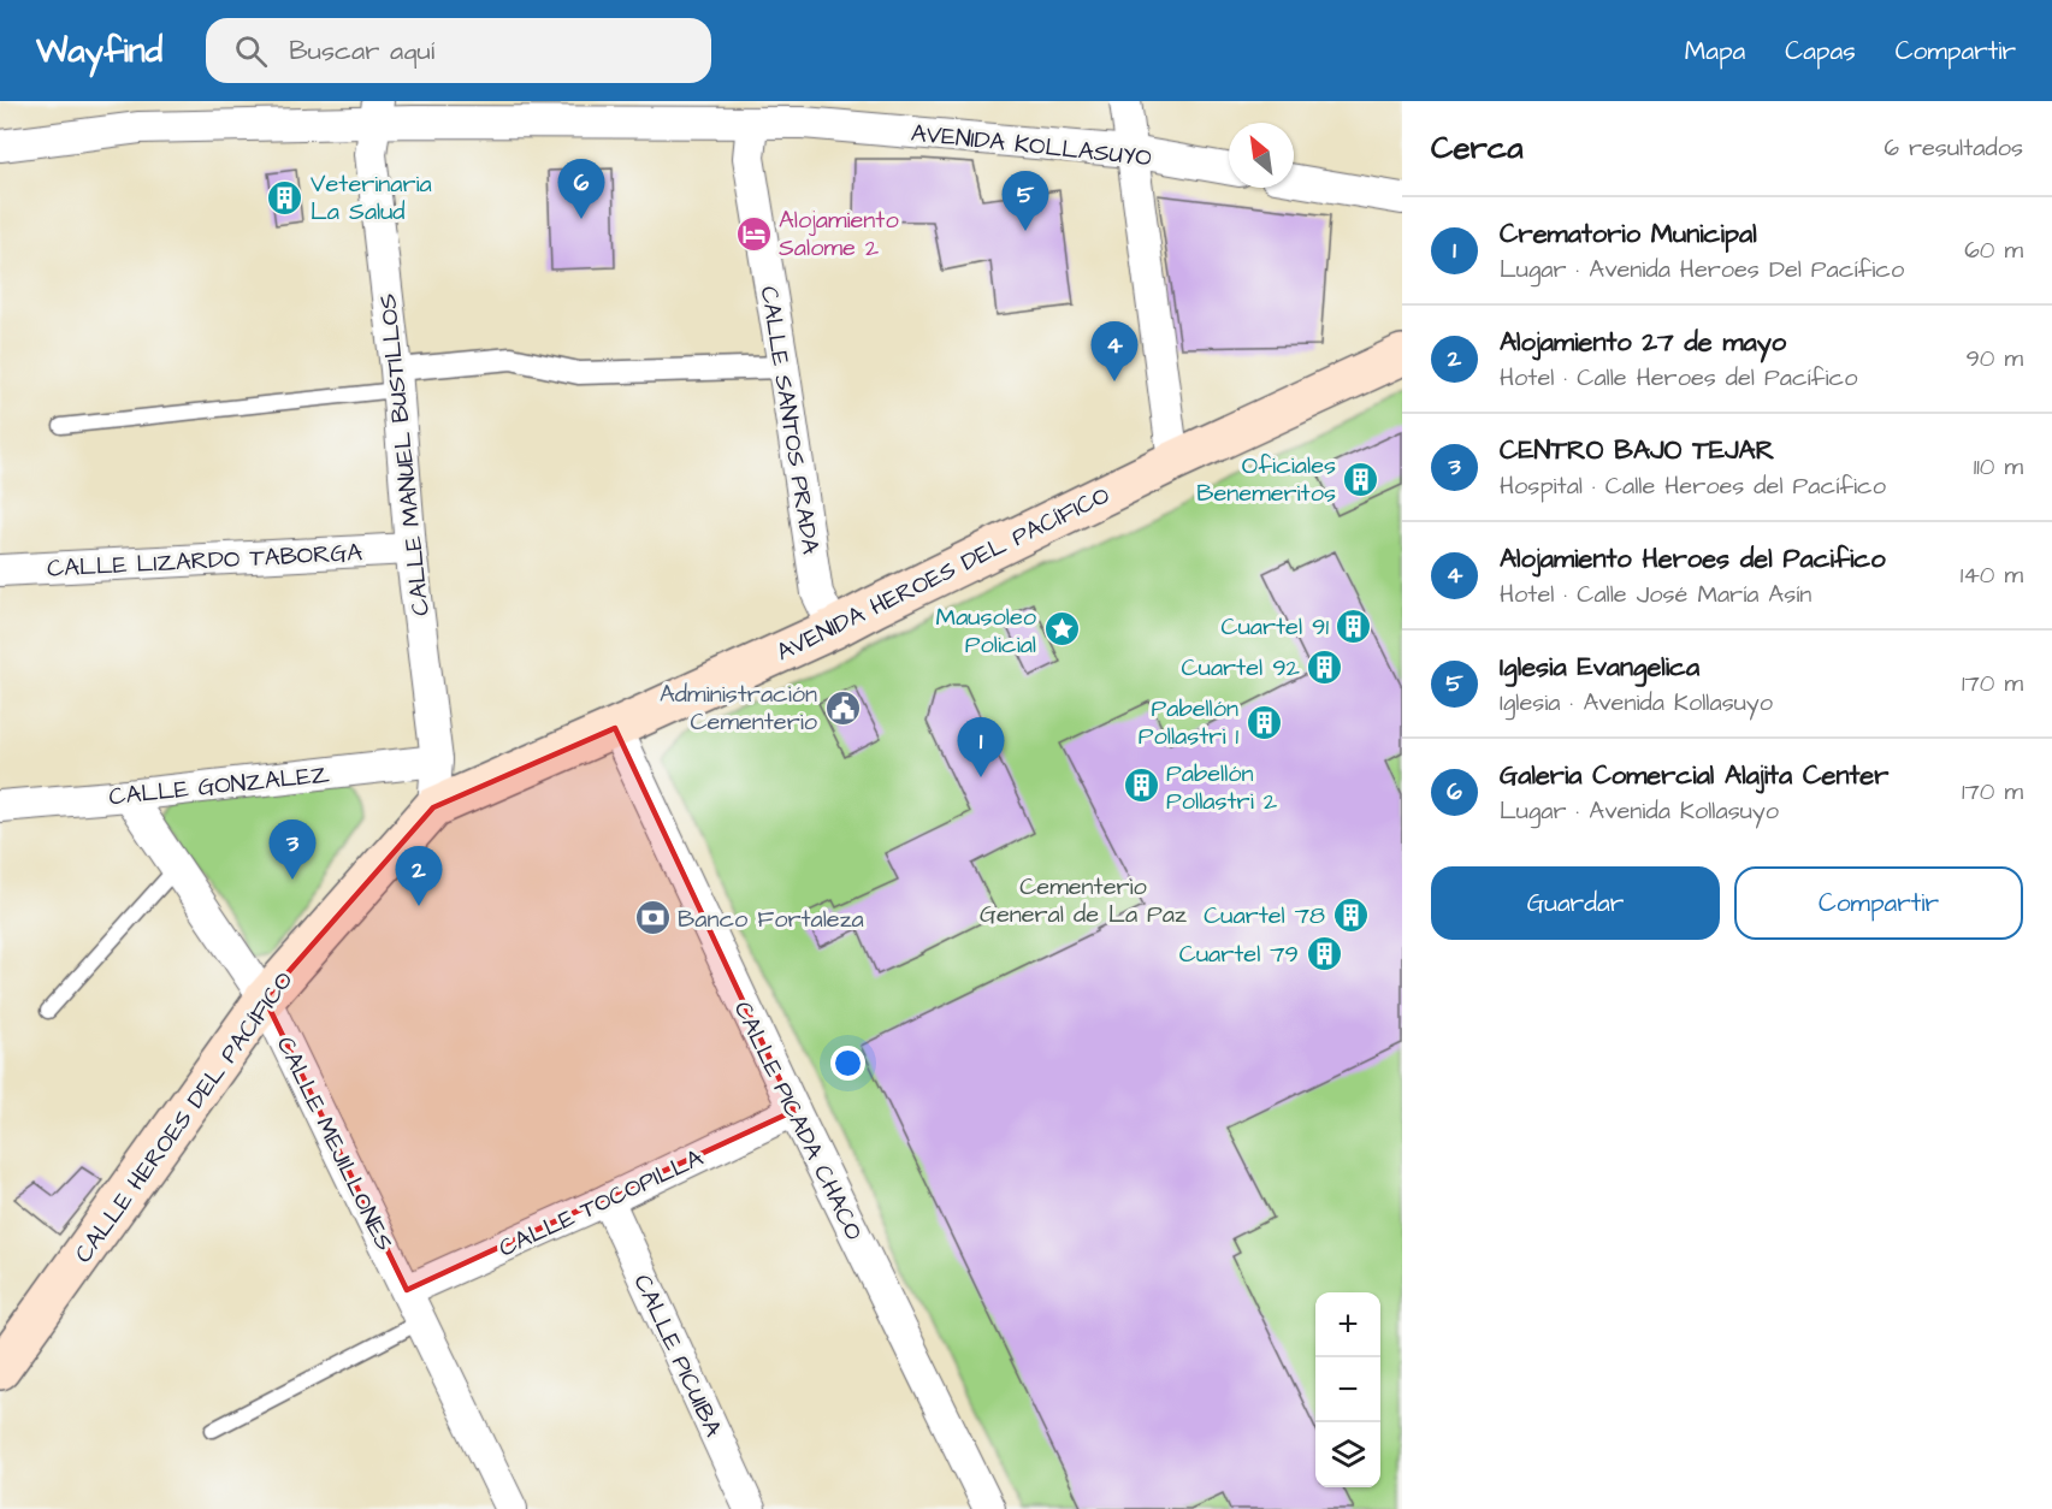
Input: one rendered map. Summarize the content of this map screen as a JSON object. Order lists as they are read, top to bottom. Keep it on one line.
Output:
{"streets":{"main road":["AVENIDA HEROES DEL PACÍFICO","CALLE HEROES DEL PACÍFICO"],"street":["AVENIDA KOLLASUYO","CALLE SANTOS PRADA","CALLE MANUEL BUSTILLOS","CALLE LIZARDO TABORGA","CALLE GONZALEZ","CALLE PICADA CHACO","CALLE MEJILLONES","CALLE TOCOPILLA","CALLE PICUIBA"]},"crossings":[["AVENIDA KOLLASUYO","CALLE SANTOS PRADA"],["AVENIDA KOLLASUYO","CALLE MANUEL BUSTILLOS"],["CALLE SANTOS PRADA","AVENIDA HEROES DEL PACÍFICO"],["CALLE MANUEL BUSTILLOS","CALLE LIZARDO TABORGA"],["CALLE MANUEL BUSTILLOS","AVENIDA HEROES DEL PACÍFICO"],["CALLE MANUEL BUSTILLOS","CALLE GONZALEZ"],["CALLE MANUEL BUSTILLOS","CALLE HEROES DEL PACÍFICO"],["AVENIDA HEROES DEL PACÍFICO","CALLE HEROES DEL PACÍFICO"],["AVENIDA HEROES DEL PACÍFICO","CALLE PICADA CHACO"],["CALLE GONZALEZ","CALLE MEJILLONES"],["CALLE HEROES DEL PACÍFICO","CALLE MEJILLONES"],["CALLE PICADA CHACO","CALLE TOCOPILLA"],["CALLE MEJILLONES","CALLE TOCOPILLA"],["CALLE TOCOPILLA","CALLE PICUIBA"]],"parks":["Cementerio General de La Paz"],"places":{"building":["Veterinaria La Salud","Oficiales Benemeritos","Cuartel 91","Cuartel 92","Pabellón Pollastri 1","Pabellón Pollastri 2","Cuartel 78","Cuartel 79"],"hotel":["Alojamiento Salome 2"],"place":["Mausoleo Policial"],"public building":["Administración Cementerio"],"bank":["Banco Fortaleza"]},"north":"top left","page":{"header":"Wayfind","search":"Buscar aquí","nav":["Mapa","Capas","Compartir"],"heading":["Cerca","6 resultados"],"pins":["6","5","4","1","3","2"],"list":[{"mark":"1","name":"Crematorio Municipal","note":"Lugar · Avenida Heroes Del Pacífico","value":"60 m"},{"mark":"2","name":"Alojamiento 27 de mayo","note":"Hotel · Calle Heroes del Pacífico","value":"90 m"},{"mark":"3","name":"CENTRO BAJO TEJAR","note":"Hospital · Calle Heroes del Pacífico","value":"110 m"},{"mark":"4","name":"Alojamiento Heroes del Pacifico","note":"Hotel · Calle José María Asín","value":"140 m"},{"mark":"5","name":"Iglesia Evangelica","note":"Iglesia · Avenida Kollasuyo","value":"170 m"},{"mark":"6","name":"Galeria Comercial Alajita Center","note":"Lugar · Avenida Kollasuyo","value":"170 m"}],"buttons":["Guardar","Compartir"],"map_buttons":["+","−"]}}
